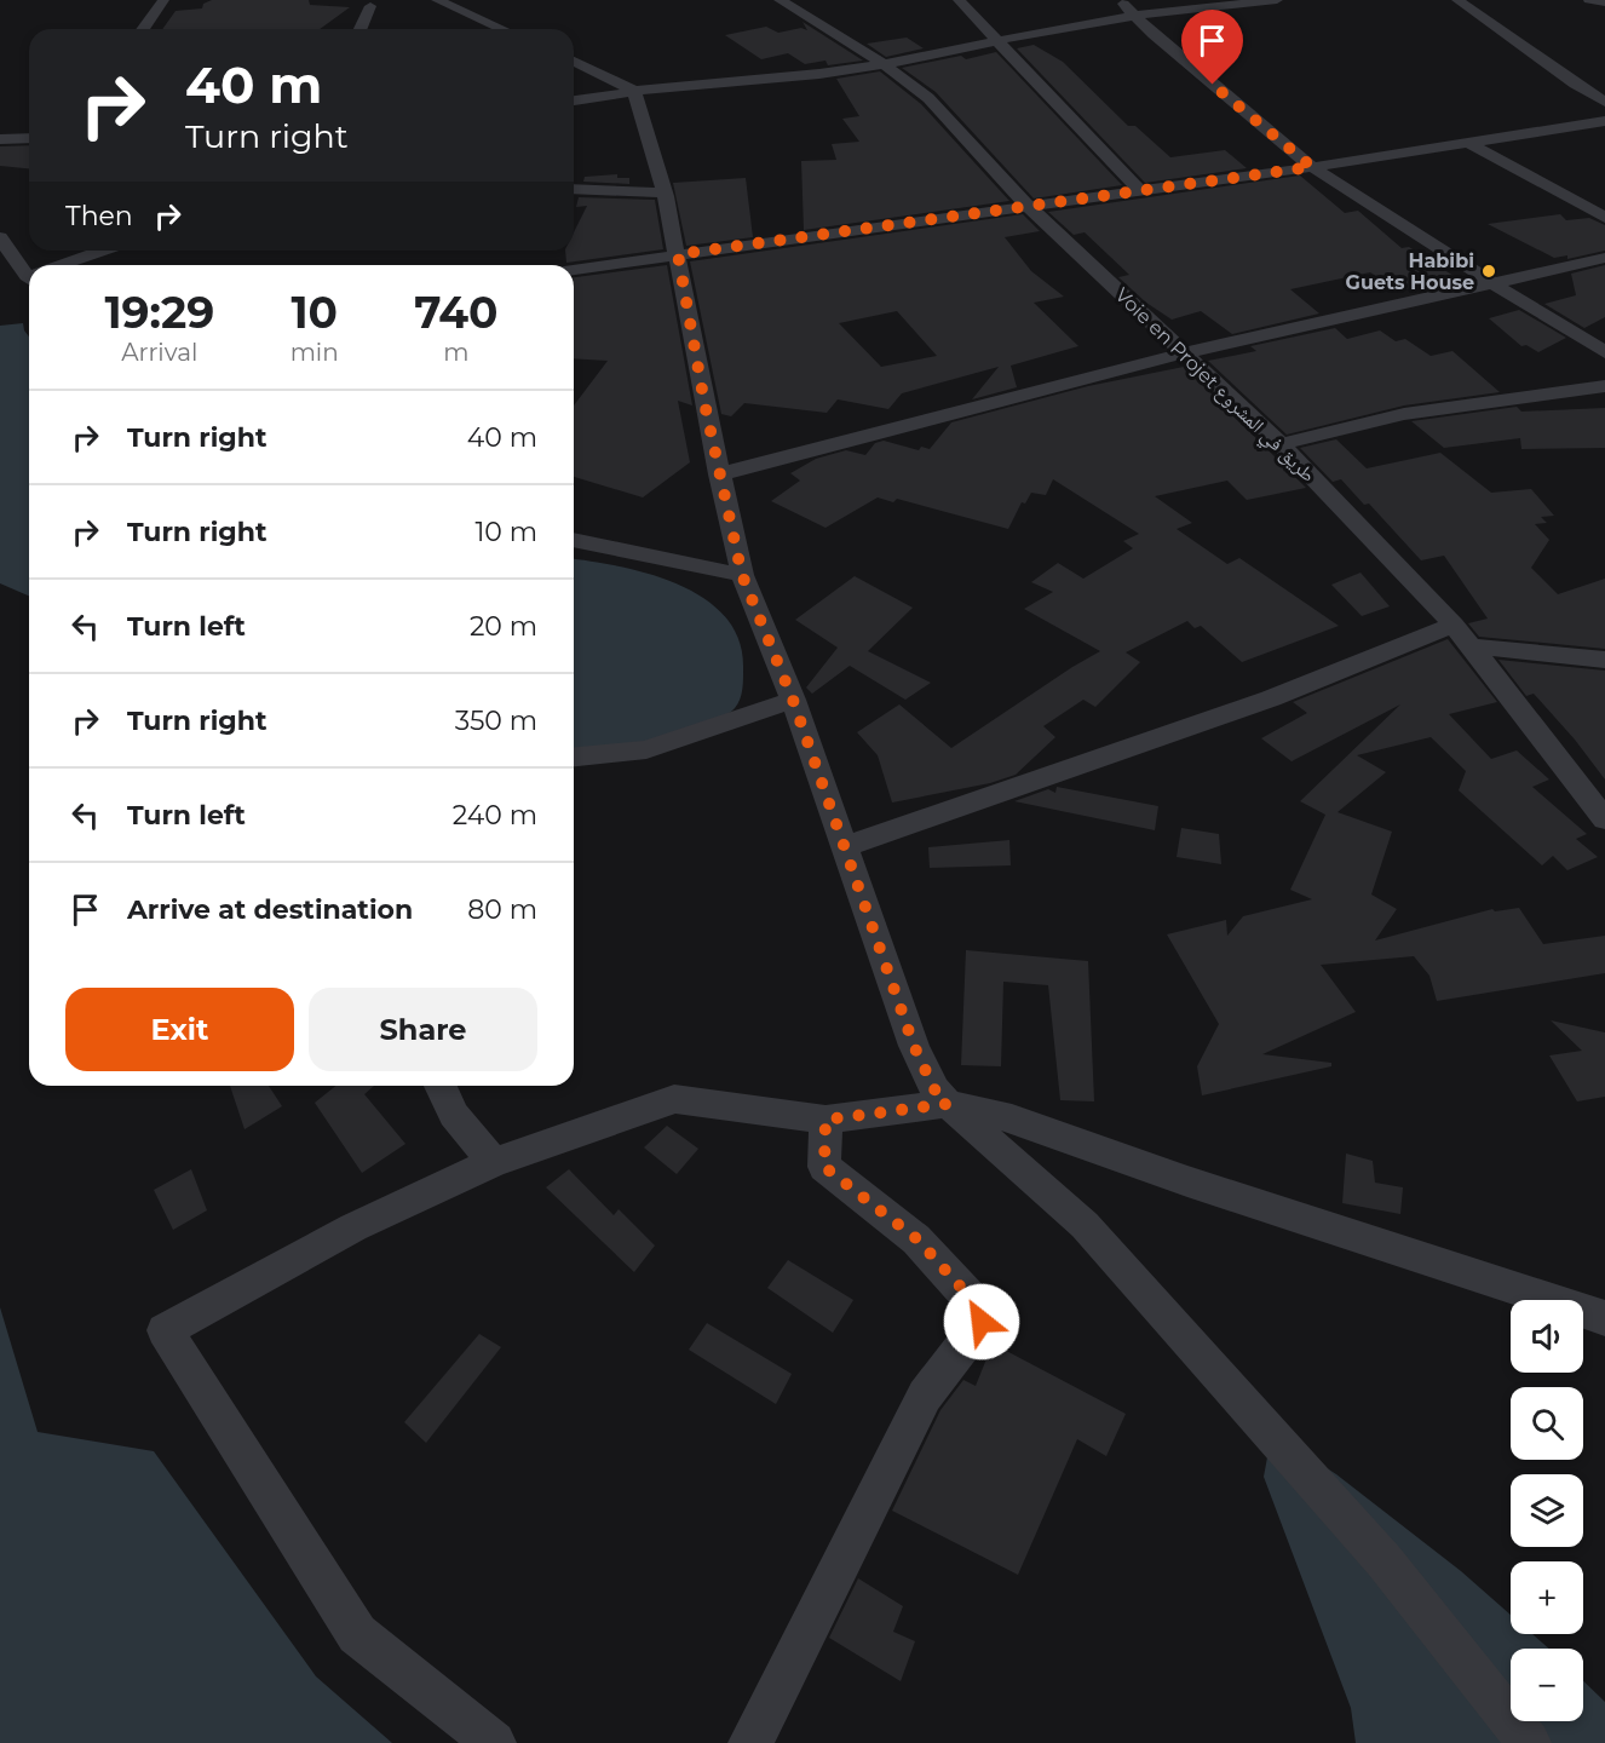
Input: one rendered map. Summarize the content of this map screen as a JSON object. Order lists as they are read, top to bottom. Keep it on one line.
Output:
{"streets":{"street":["Voie en Projet طريق في المشروع"]},"places":["Habibi Guets House"],"page":{"turn":["40 m","Turn right"],"then":"Then","eta":["19:29","Arrival","10","min","740","m"],"list":[{"name":"Turn right","value":"40 m"},{"name":"Turn right","value":"10 m"},{"name":"Turn left","value":"20 m"},{"name":"Turn right","value":"350 m"},{"name":"Turn left","value":"240 m"},{"name":"Arrive at destination","value":"80 m"}],"buttons":["Exit","Share"],"map_buttons":["+","−"]}}
